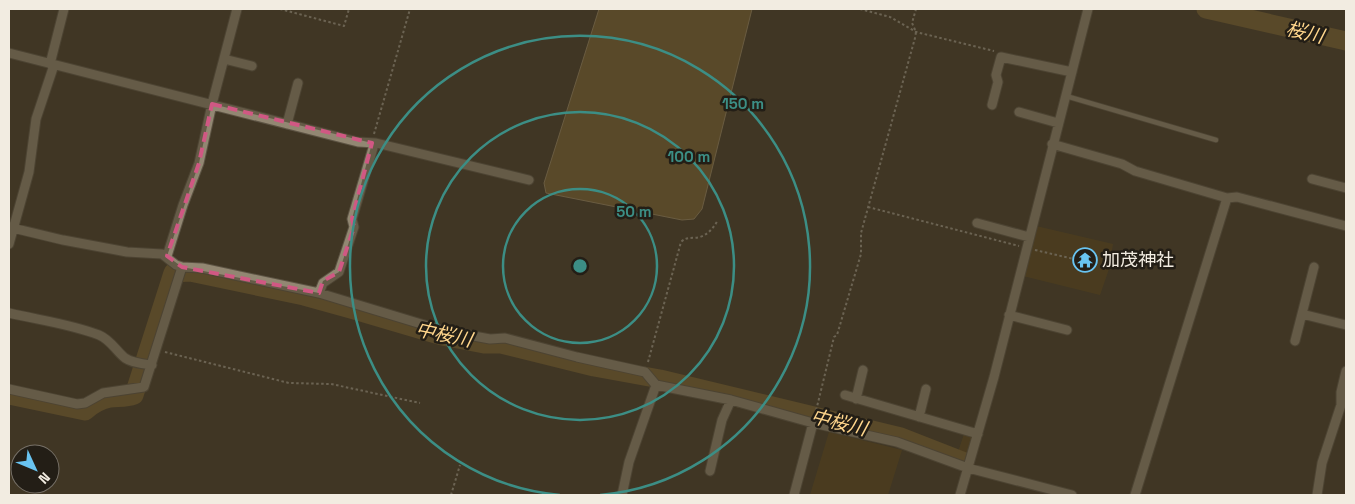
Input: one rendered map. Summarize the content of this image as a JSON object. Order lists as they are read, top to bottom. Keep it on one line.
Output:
{"water":["桜川","中桜川"],"places":{"temple":["加茂神社"]},"north":"bottom right","rings":["150 m","100 m","50 m"]}
